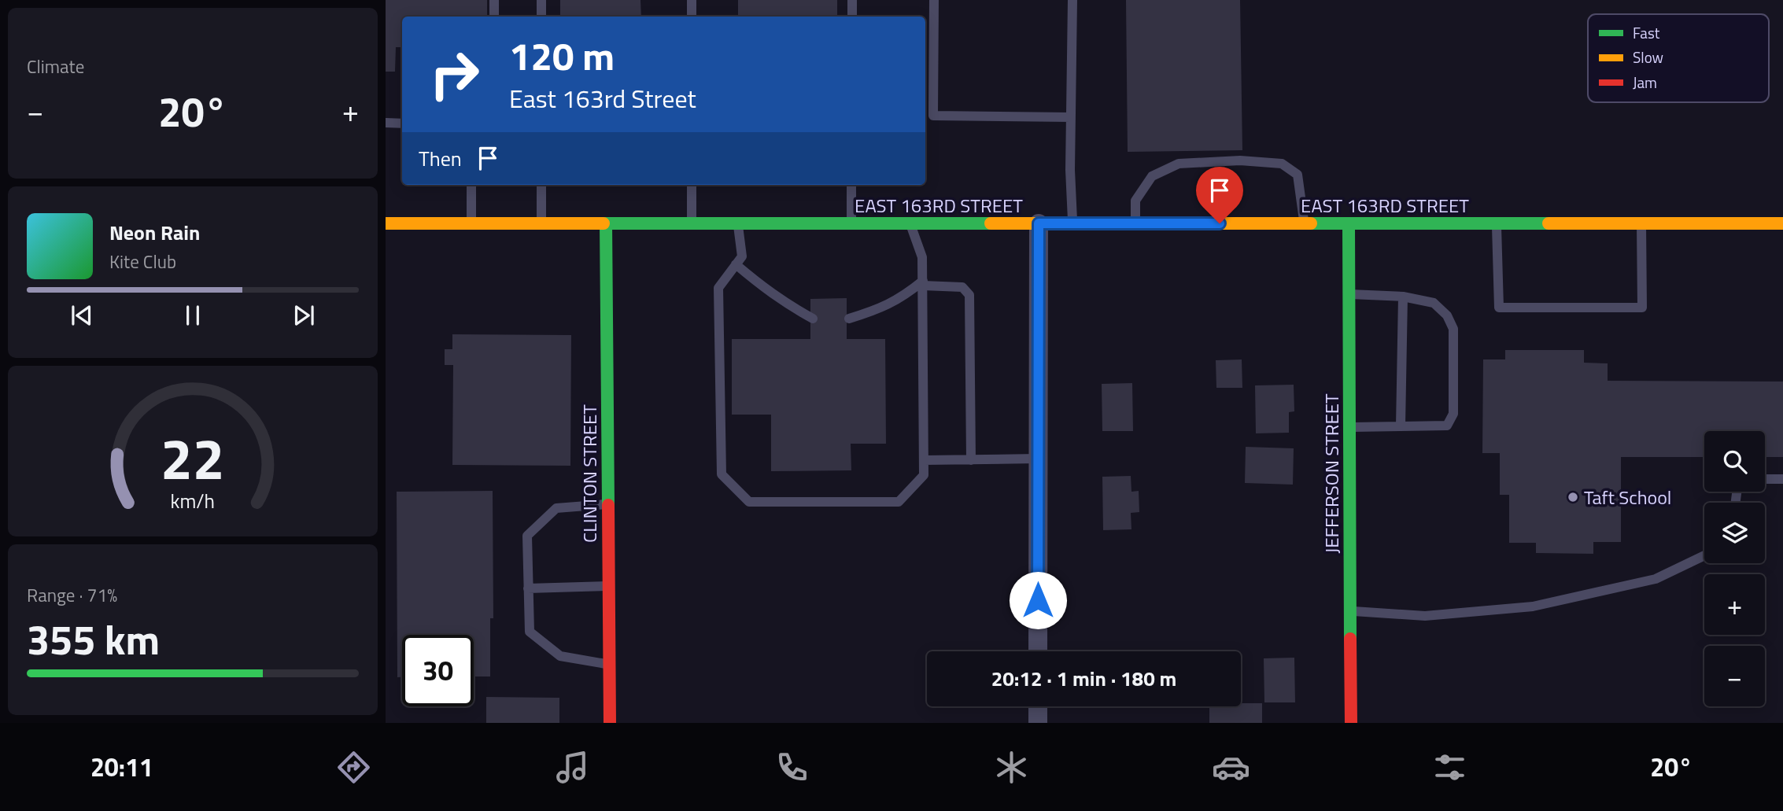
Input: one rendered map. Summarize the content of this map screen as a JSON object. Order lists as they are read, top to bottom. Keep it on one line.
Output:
{"streets":{"street":["EAST 163RD STREET","CLINTON STREET","JEFFERSON STREET"]},"crossings":[["EAST 163RD STREET","CLINTON STREET"],["EAST 163RD STREET","JEFFERSON STREET"]],"places":["Taft School"],"legend":["Fast","Slow","Jam"],"page":{"tile":["Climate",["Range · 71%","355 km"]],"turn":["120 m","East 163rd Street"],"heat":["−","20°","+"],"then":"Then","song":["Neon Rain","Kite Club"],"map_buttons":["+","−"],"limit":"30","trip":"20:12 · 1 min · 180 m","tabs":["20:11","20°"],"gauge":["22","km/h"]}}
